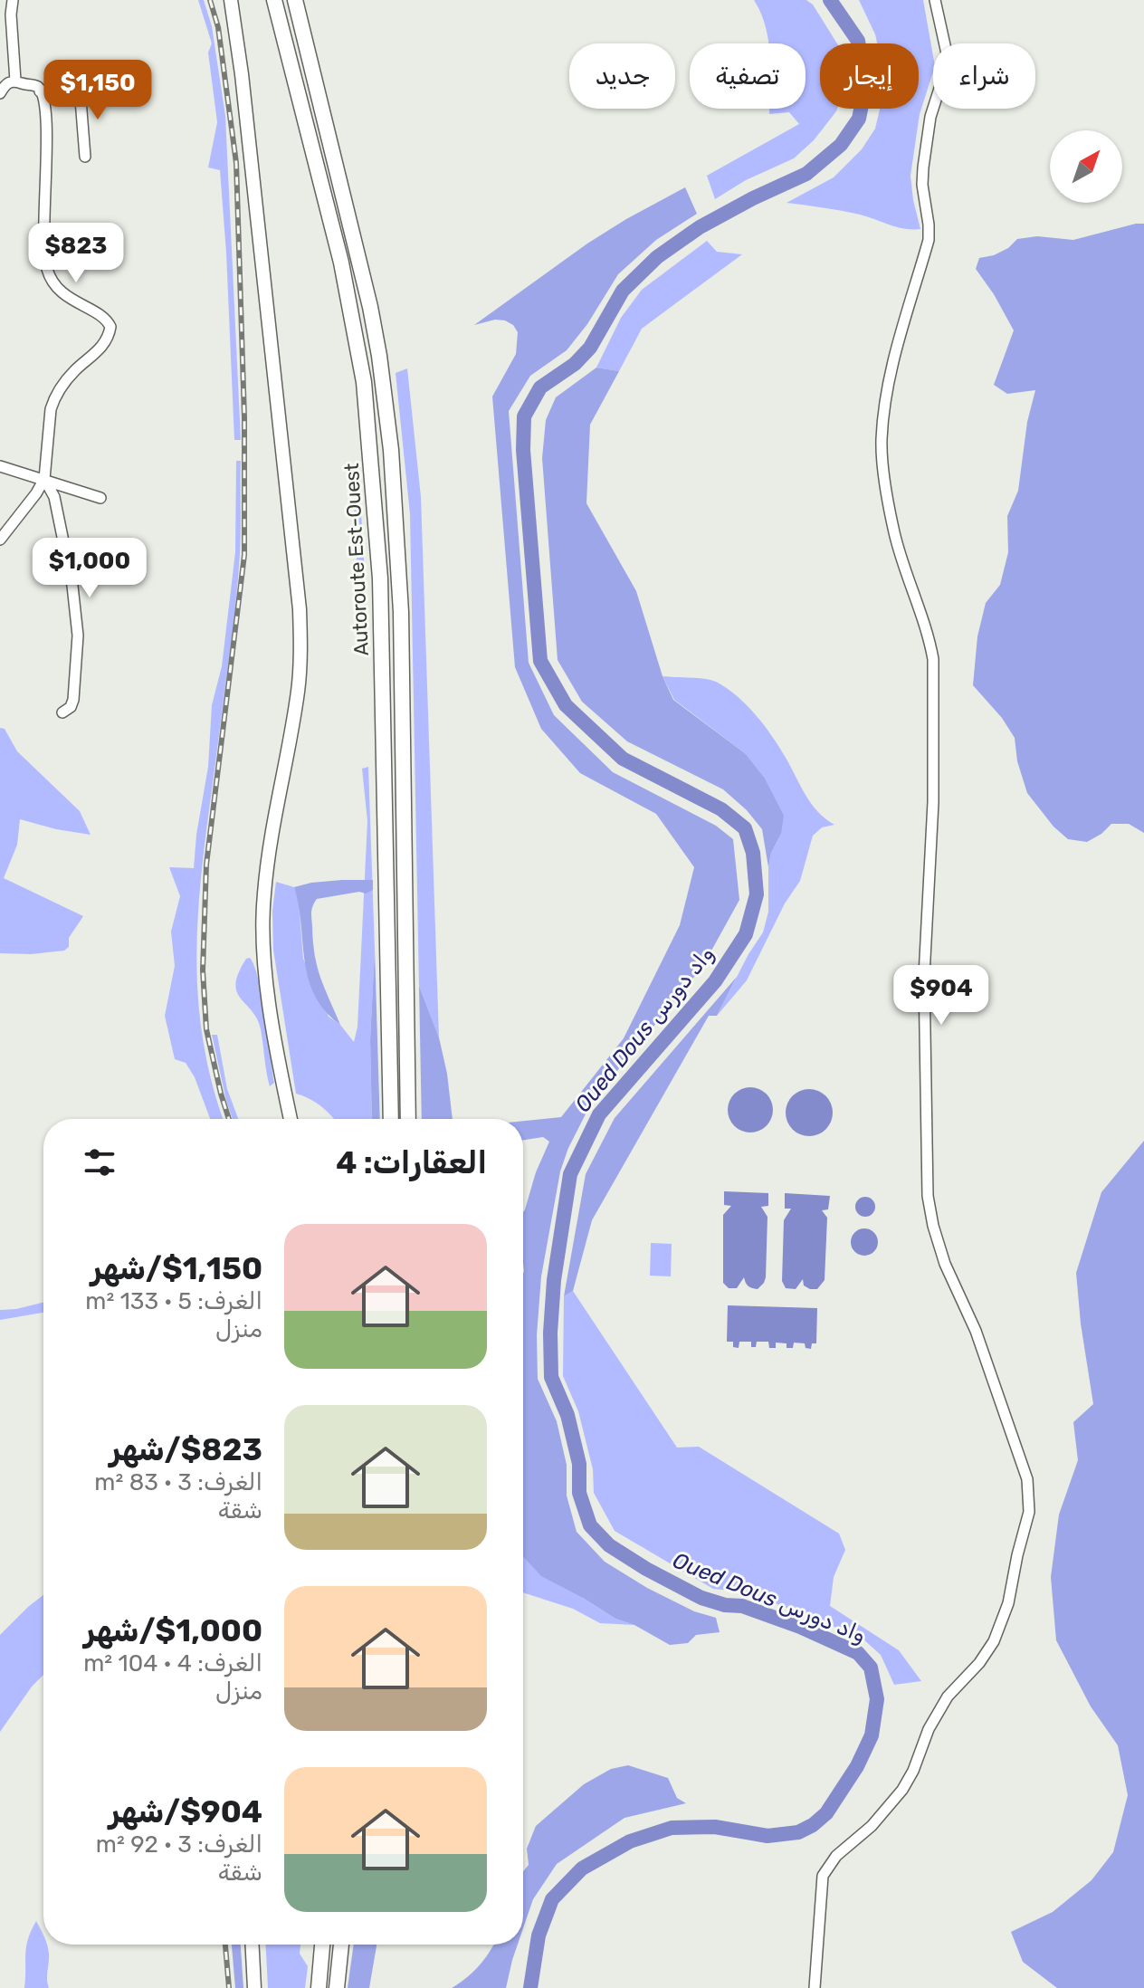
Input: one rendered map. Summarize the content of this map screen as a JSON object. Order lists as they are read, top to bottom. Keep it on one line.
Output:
{"streets":{"highway":["Autoroute Est-Ouest"]},"water":["Oued Dous واد دورس"],"north":"top right","page":{"chip":["شراء","إيجار","تصفية","جديد"],"price":["$1,150","$823","$1,000","$904"],"heading":"العقارات: 4","list":[{"name":"$1,150/شهر","note":"الغرف: 5 · 133 m² · منزل"},{"name":"$823/شهر","note":"الغرف: 3 · 83 m² · شقة"},{"name":"$1,000/شهر","note":"الغرف: 4 · 104 m² · منزل"},{"name":"$904/شهر","note":"الغرف: 3 · 92 m² · شقة"}]}}
